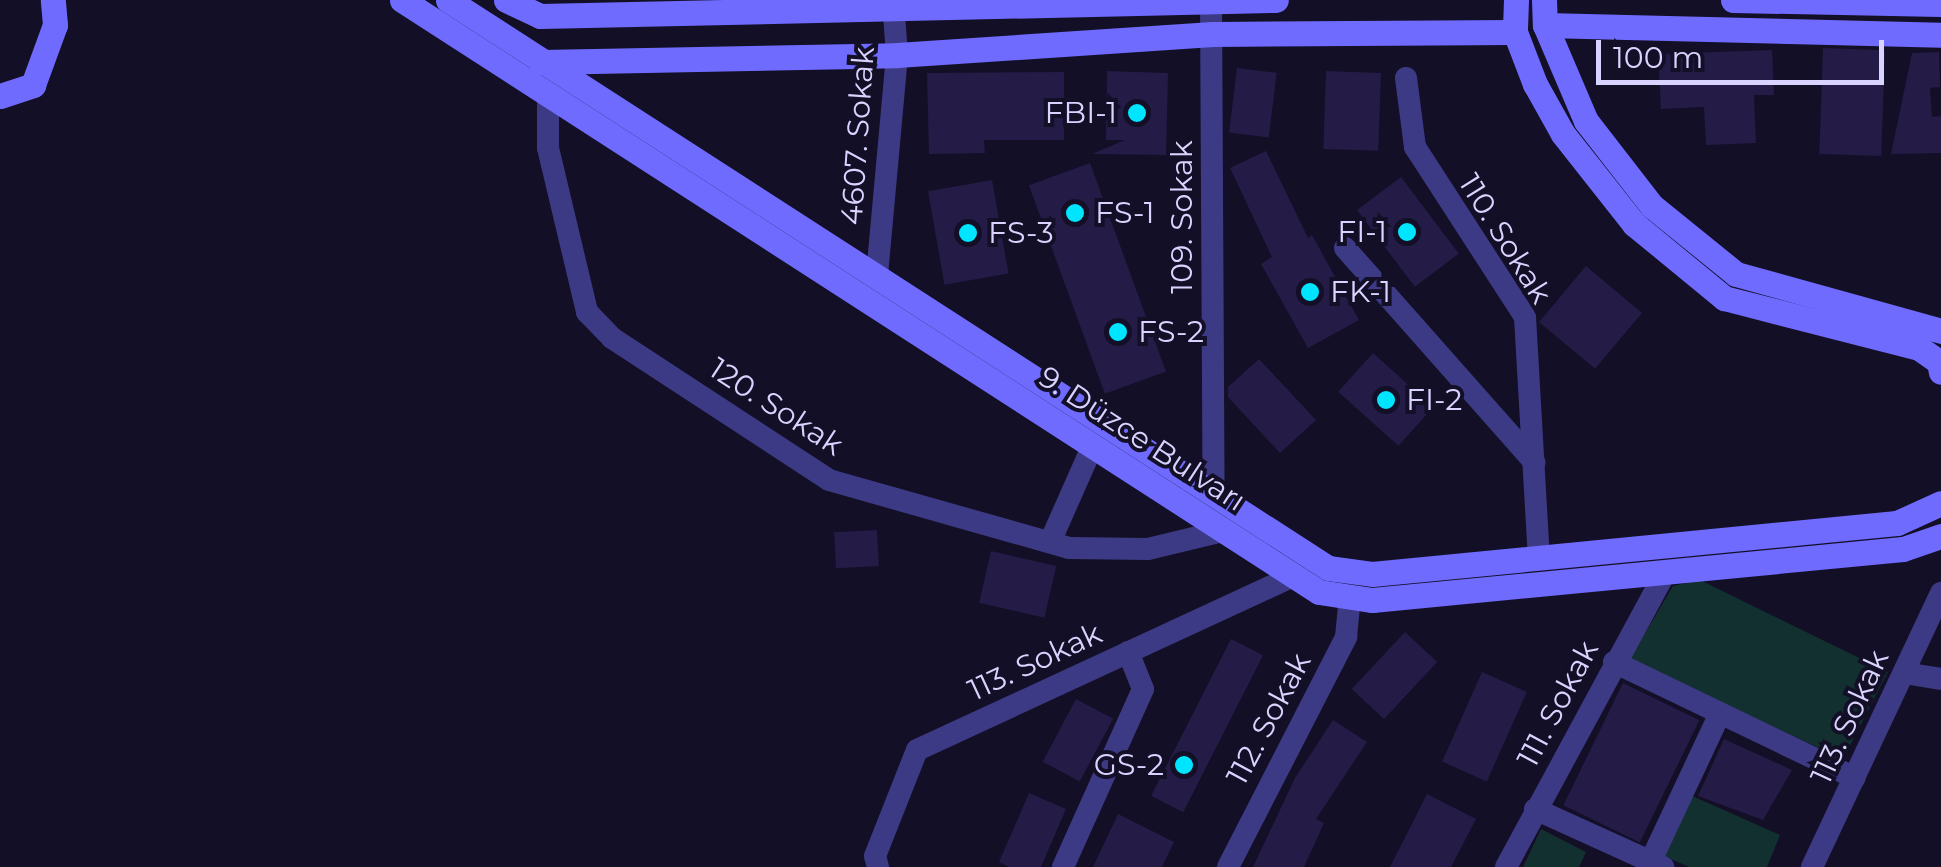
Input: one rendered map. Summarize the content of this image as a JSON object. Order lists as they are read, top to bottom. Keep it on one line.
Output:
{"streets":{"main road":["9. Düzce Bulvarı"],"street":["4607. Sokak","109. Sokak","110. Sokak","120. Sokak","113. Sokak","111. Sokak","112. Sokak"]},"crossings":[["4607. Sokak","9. Düzce Bulvarı"],["109. Sokak","9. Düzce Bulvarı"],["110. Sokak","9. Düzce Bulvarı"],["120. Sokak","9. Düzce Bulvarı"],["9. Düzce Bulvarı","113. Sokak"],["9. Düzce Bulvarı","111. Sokak"],["9. Düzce Bulvarı","112. Sokak"]],"places":["FBI-1","FS-1","FI-1","FS-3","FK-1","FS-2","FI-2","GS-2"],"scale_bar":"100 m"}
